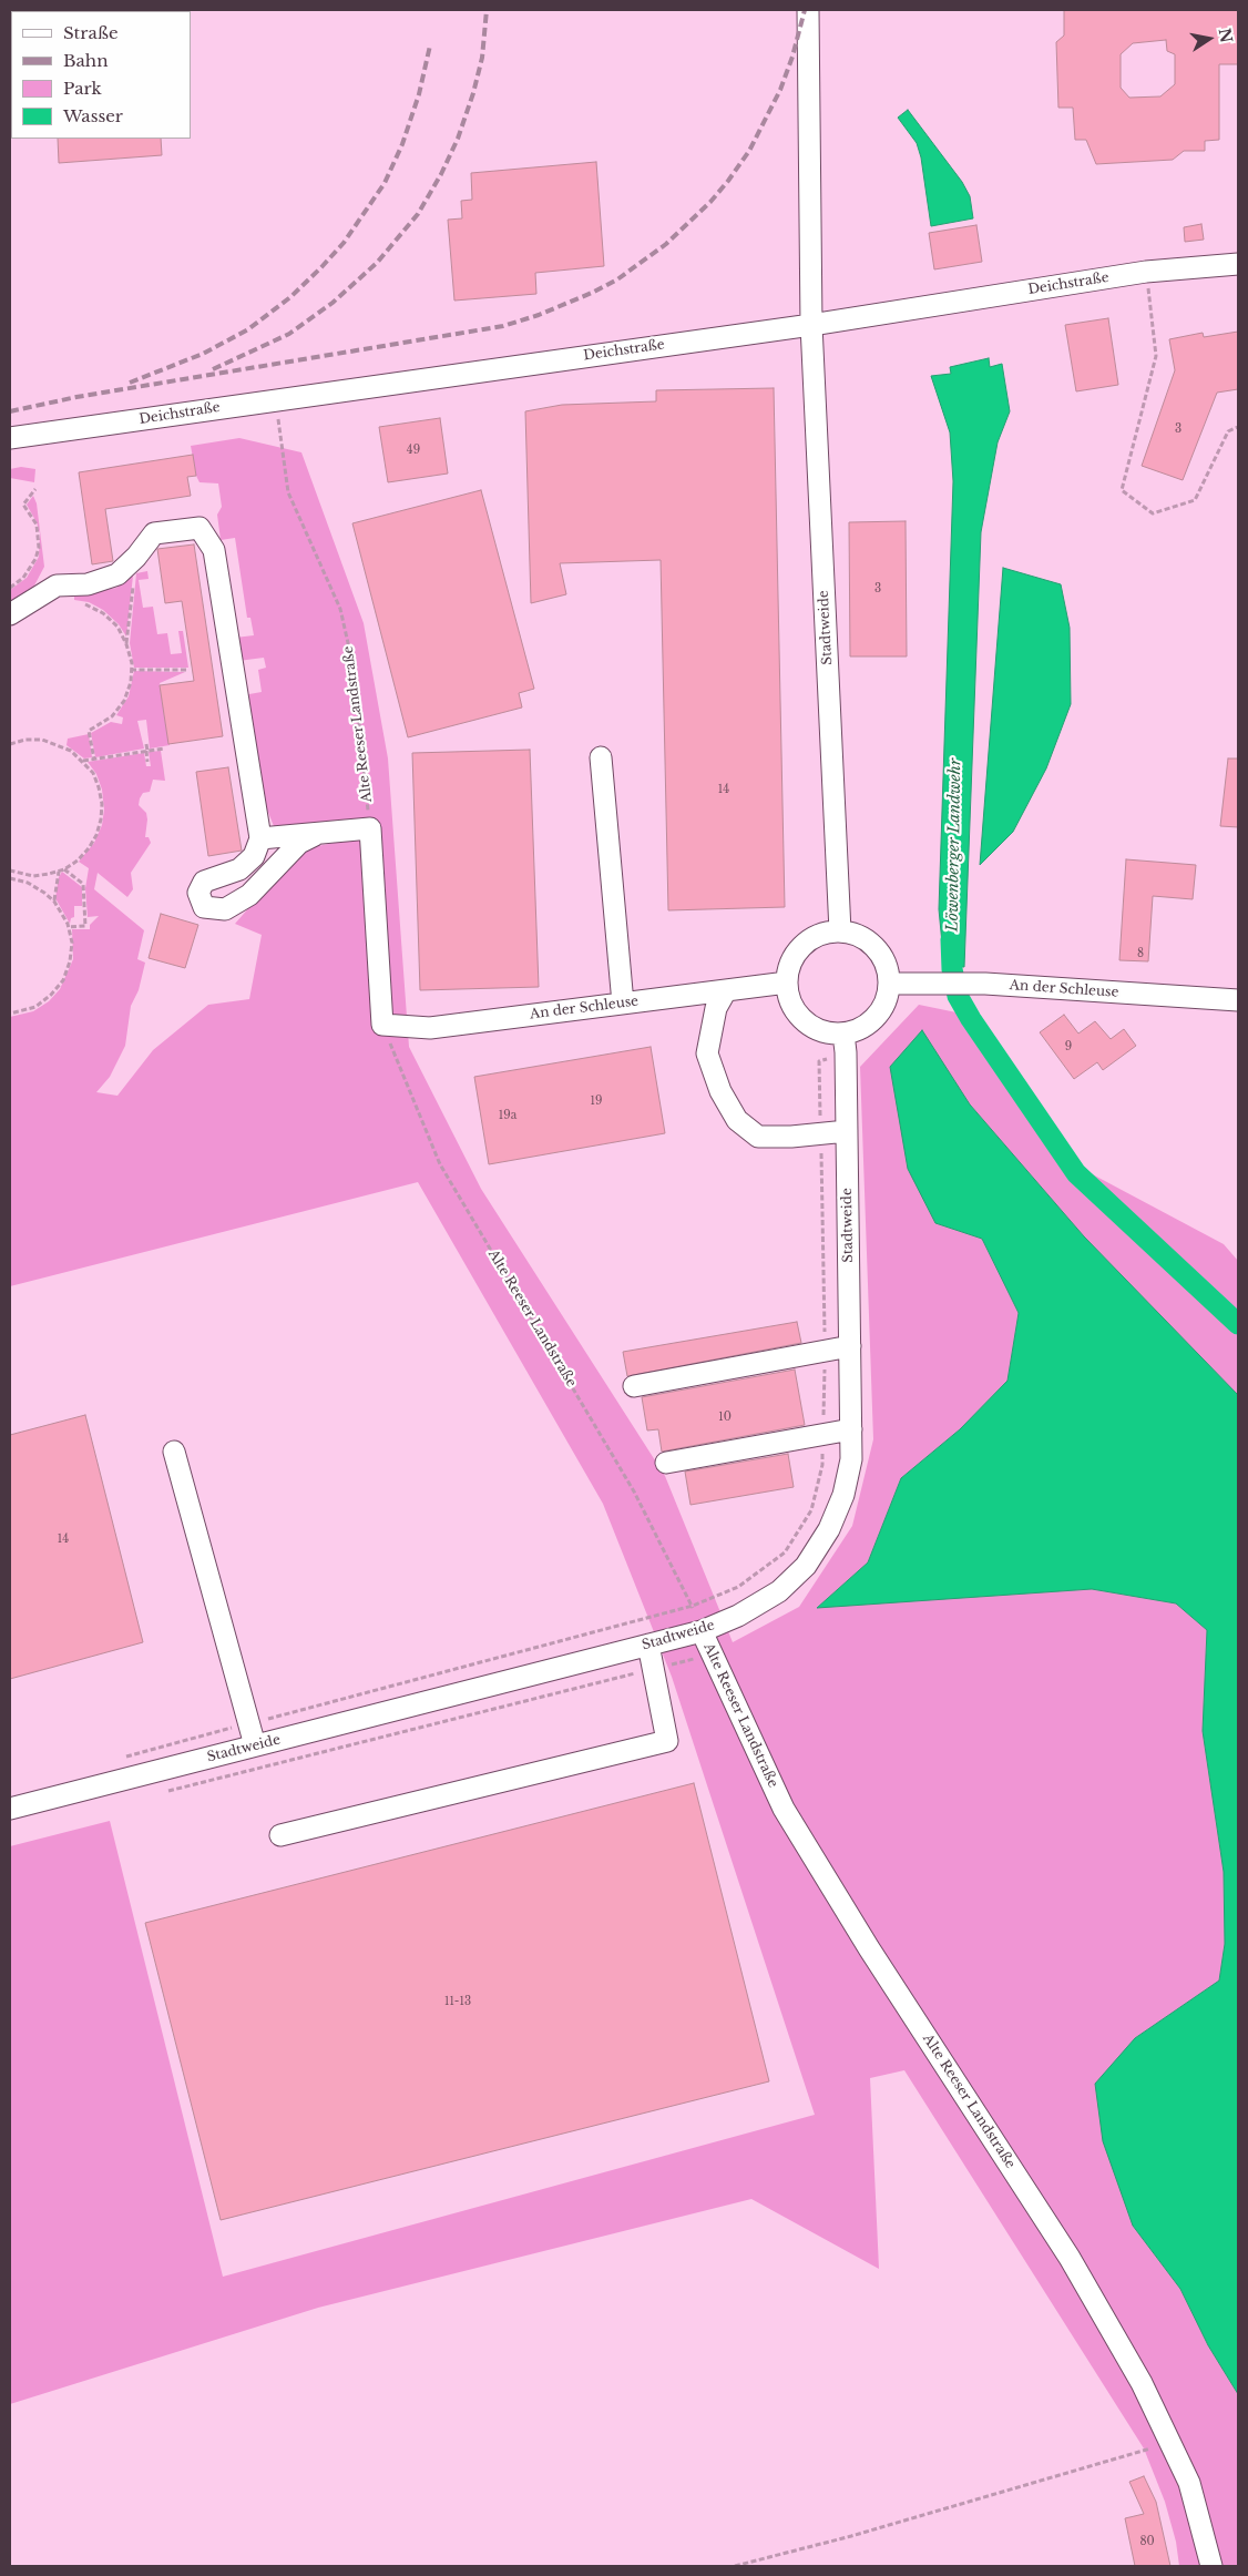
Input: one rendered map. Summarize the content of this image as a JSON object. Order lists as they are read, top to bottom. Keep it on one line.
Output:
{"streets":{"street":["Deichstraße","Stadtweide","Alte Reeser Landstraße","An der Schleuse"]},"crossings":[["Deichstraße","Stadtweide"],["Deichstraße","Alte Reeser Landstraße"],["Stadtweide","Alte Reeser Landstraße"],["Stadtweide","An der Schleuse"],["Alte Reeser Landstraße","An der Schleuse"]],"water":["Löwenberger Landwehr"],"house_numbers":["3","49","3","14","8","9","19","19a","10","14","11-13","80"],"legend":["Straße","Bahn","Park","Wasser"],"north":"right"}
